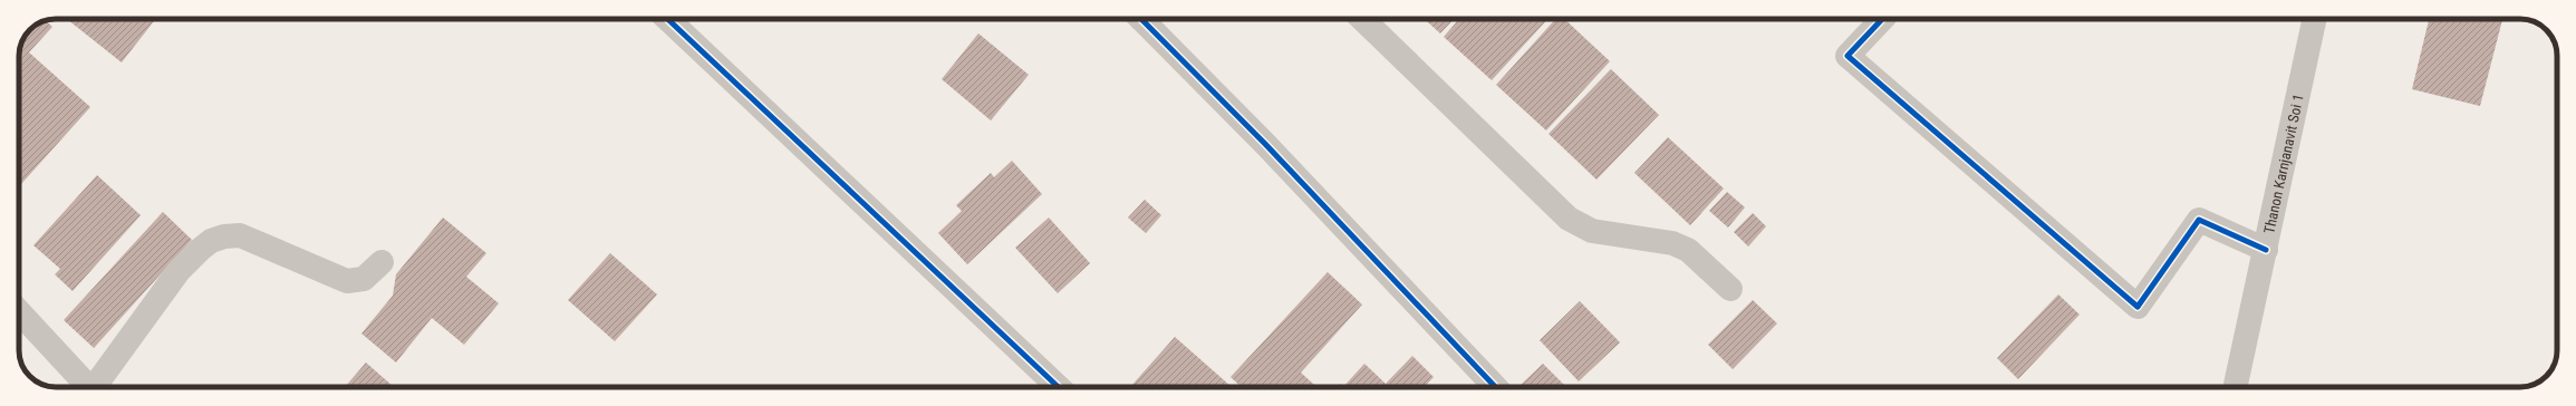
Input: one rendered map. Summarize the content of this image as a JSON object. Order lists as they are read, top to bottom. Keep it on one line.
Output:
{"streets":{"street":["Thanon Karnjanavit Soi 1"]}}
